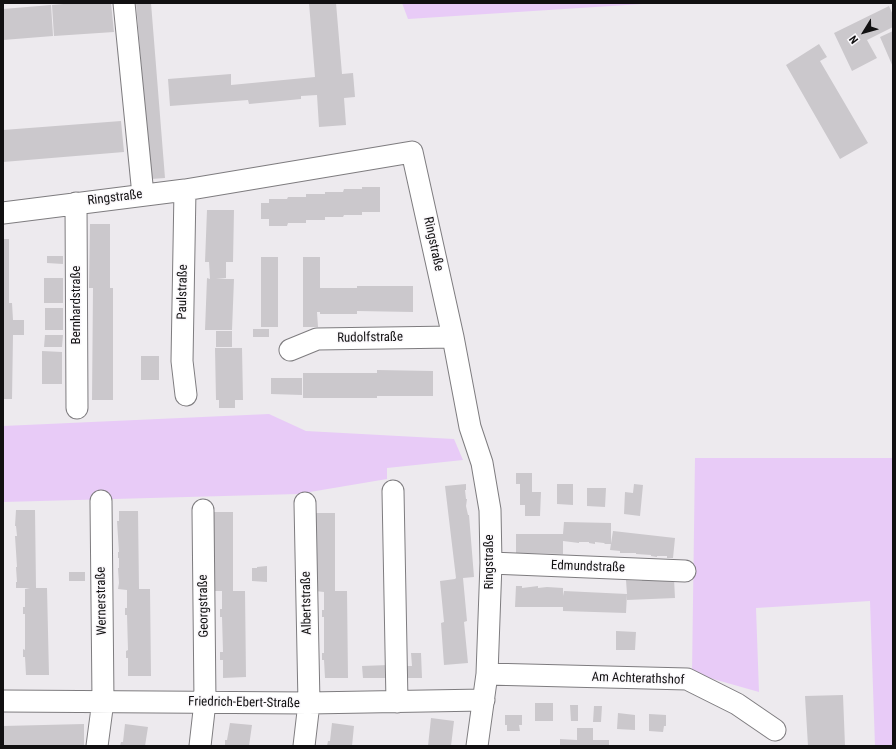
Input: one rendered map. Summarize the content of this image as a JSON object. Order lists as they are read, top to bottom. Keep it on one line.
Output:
{"streets":{"street":["Ringstraße","Paulstraße","Bernhardstraße","Rudolfstraße","Edmundstraße","Wernerstraße","Albertstraße","Georgstraße","Am Achterathshof","Friedrich-Ebert-Straße"]},"crossings":[["Ringstraße","Paulstraße"],["Ringstraße","Bernhardstraße"],["Ringstraße","Rudolfstraße"],["Ringstraße","Edmundstraße"],["Ringstraße","Am Achterathshof"],["Ringstraße","Friedrich-Ebert-Straße"],["Wernerstraße","Friedrich-Ebert-Straße"],["Albertstraße","Friedrich-Ebert-Straße"],["Georgstraße","Friedrich-Ebert-Straße"]],"north":"bottom left"}
